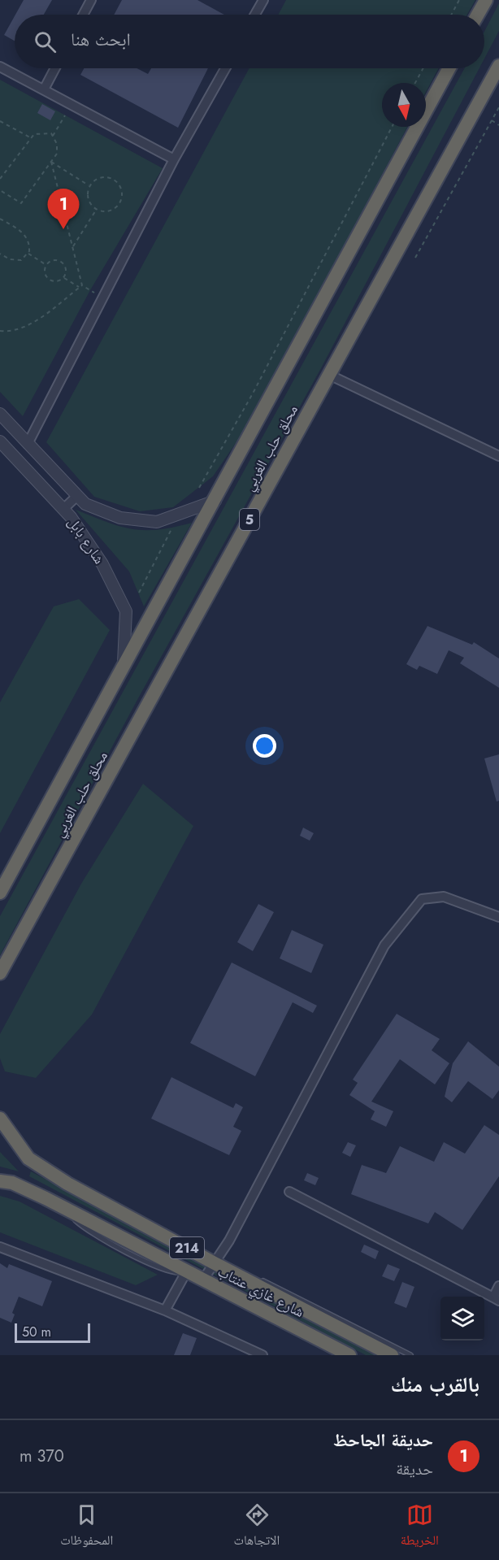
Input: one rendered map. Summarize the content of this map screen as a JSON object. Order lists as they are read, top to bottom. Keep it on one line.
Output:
{"streets":{"highway":["محلق حلب الغربي","5","214","شارع غازي عنتاب"],"street":["شارع بابل"]},"crossings":[["محلق حلب الغربي","شارع بابل"]],"scale_bar":"50 m","north":"bottom","page":{"search":"ابحث هنا","pins":"1","scale":"50 m","heading":"بالقرب منك","list":[{"mark":"1","name":"حديقة الجاحظ","note":"حديقة","value":"370 m"}],"nav":["الخريطة","الاتجاهات","المحفوظات"]}}
